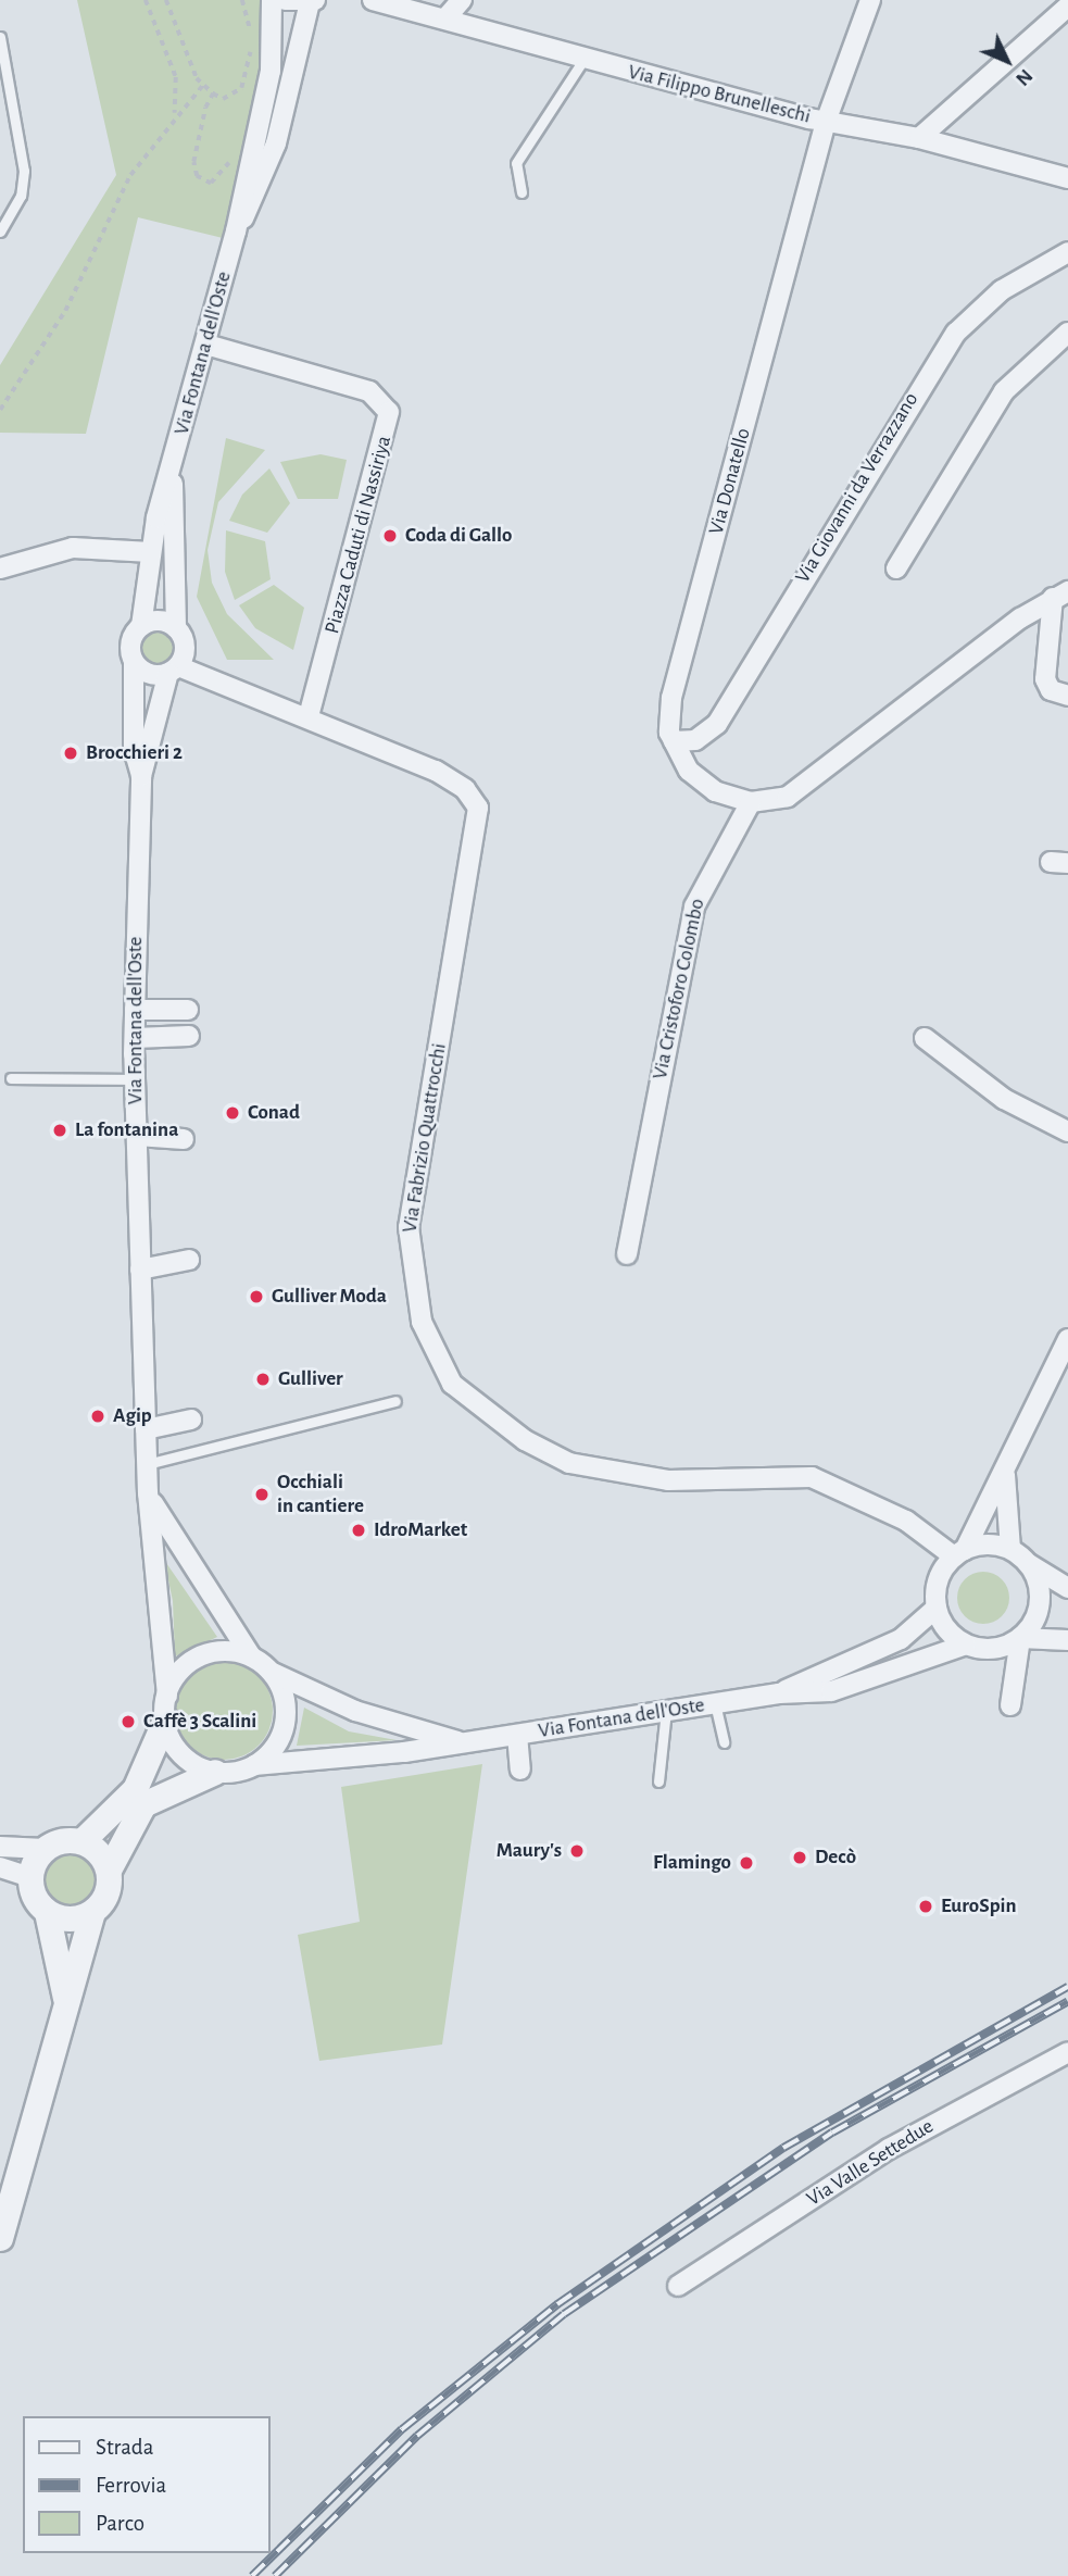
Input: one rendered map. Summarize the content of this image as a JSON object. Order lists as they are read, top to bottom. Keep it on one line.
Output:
{"streets":{"street":["Via Filippo Brunelleschi","Via Fontana dell'Oste","Via Donatello","Via Giovanni da Verrazzano","Piazza Caduti di Nassiriya","Via Cristoforo Colombo","Via Fabrizio Quattrocchi","Via Valle Settedue"]},"crossings":[["Via Filippo Brunelleschi","Via Donatello"],["Via Fontana dell'Oste","Piazza Caduti di Nassiriya"],["Via Fontana dell'Oste","Via Fabrizio Quattrocchi"],["Via Donatello","Via Giovanni da Verrazzano"],["Piazza Caduti di Nassiriya","Via Fabrizio Quattrocchi"]],"places":["Coda di Gallo","Brocchieri 2","Conad","La fontanina","Gulliver Moda","Gulliver","Agip","Occhiali in cantiere","IdroMarket","Caffè 3 Scalini","Maury's","Decò","Flamingo","EuroSpin"],"legend":["Strada","Ferrovia","Parco"],"north":"bottom right"}
